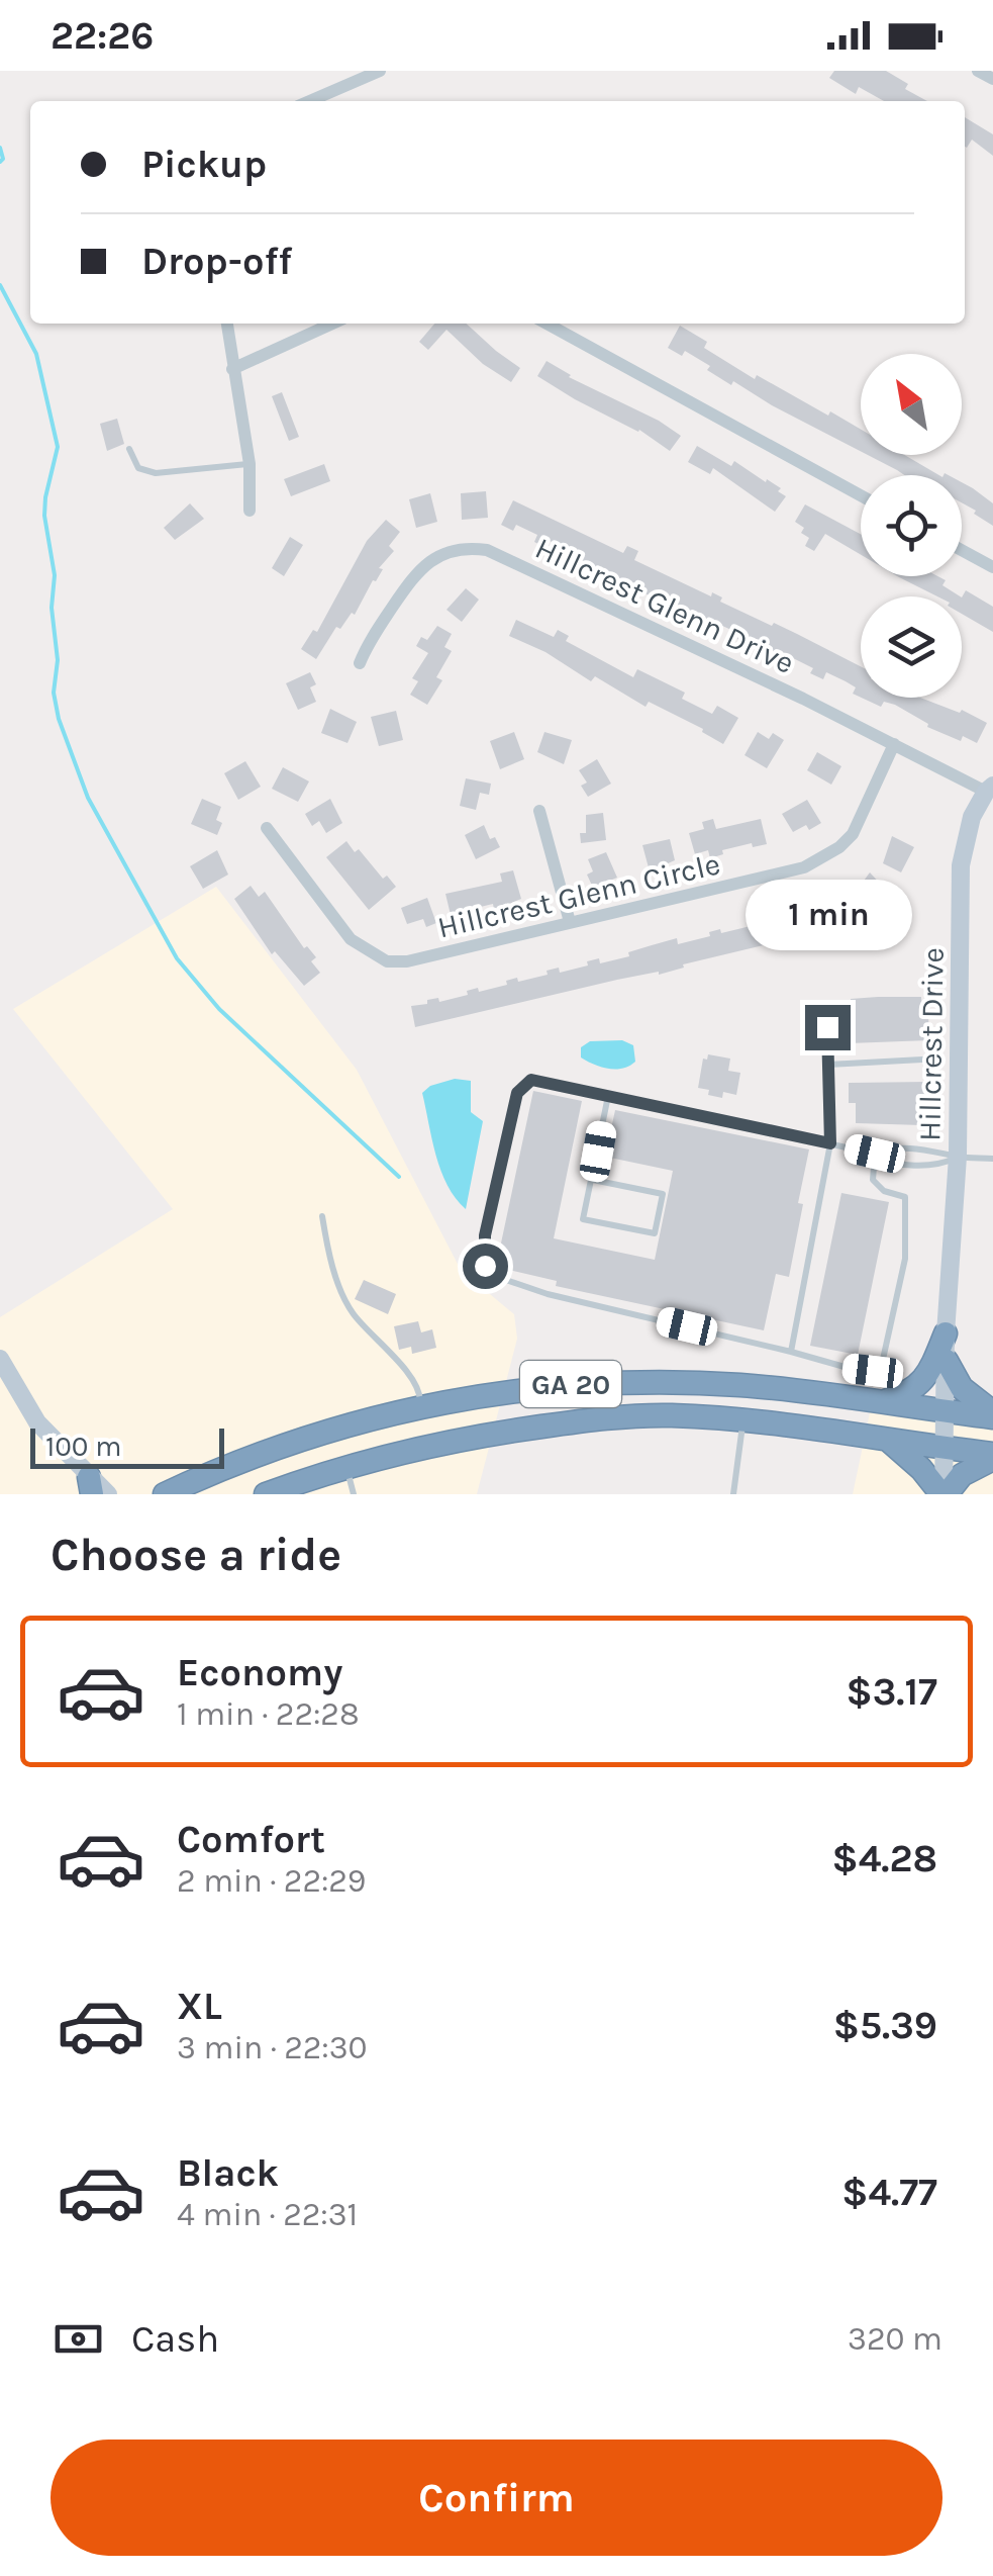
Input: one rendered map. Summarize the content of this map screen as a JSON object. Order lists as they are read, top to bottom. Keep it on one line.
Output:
{"streets":{"highway":["GA 20"],"street":["Hillcrest Glenn Drive","Hillcrest Glenn Circle","Hillcrest Drive"]},"crossings":[["Hillcrest Glenn Drive","Hillcrest Glenn Circle"],["Hillcrest Glenn Drive","Hillcrest Drive"],["Hillcrest Drive","GA 20"]],"scale_bar":"100 m","north":"top left","page":{"status":"22:26","banner":["Pickup","Drop-off"],"bubble":"1 min","scale":"100 m","heading":"Choose a ride","list":[{"name":"Economy","note":"1 min · 22:28","value":"$3.17"},{"name":"Comfort","note":"2 min · 22:29","value":"$4.28"},{"name":"XL","note":"3 min · 22:30","value":"$5.39"},{"name":"Black","note":"4 min · 22:31","value":"$4.77"}],"pay":["Cash","320 m"],"buttons":"Confirm"}}
